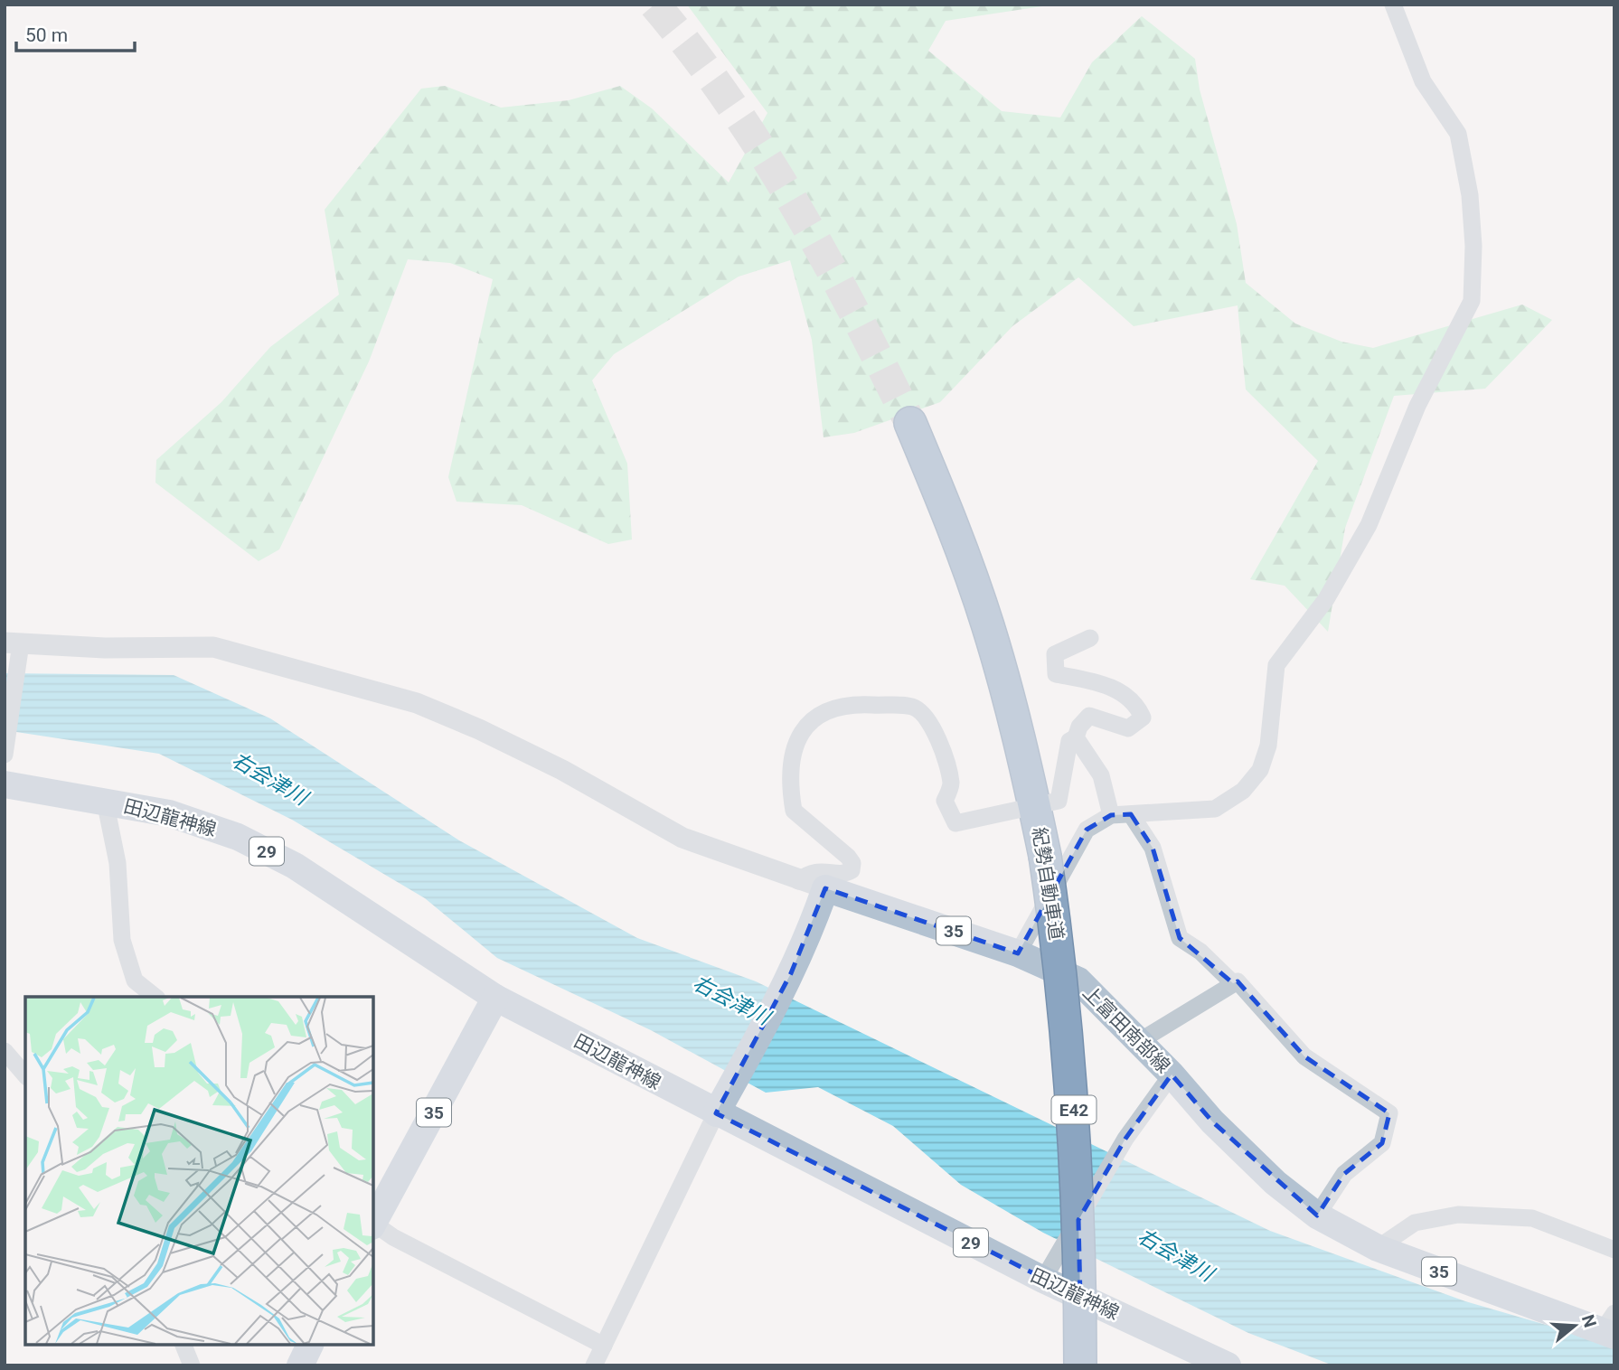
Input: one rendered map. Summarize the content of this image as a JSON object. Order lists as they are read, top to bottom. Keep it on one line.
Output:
{"streets":{"highway":["紀勢自動車道","E42"],"main road":["田辺龍神線","29","35","上富田南部線"]},"crossings":[["田辺龍神線","35"]],"water":["右会津川"],"scale_bar":"50 m","north":"right"}
